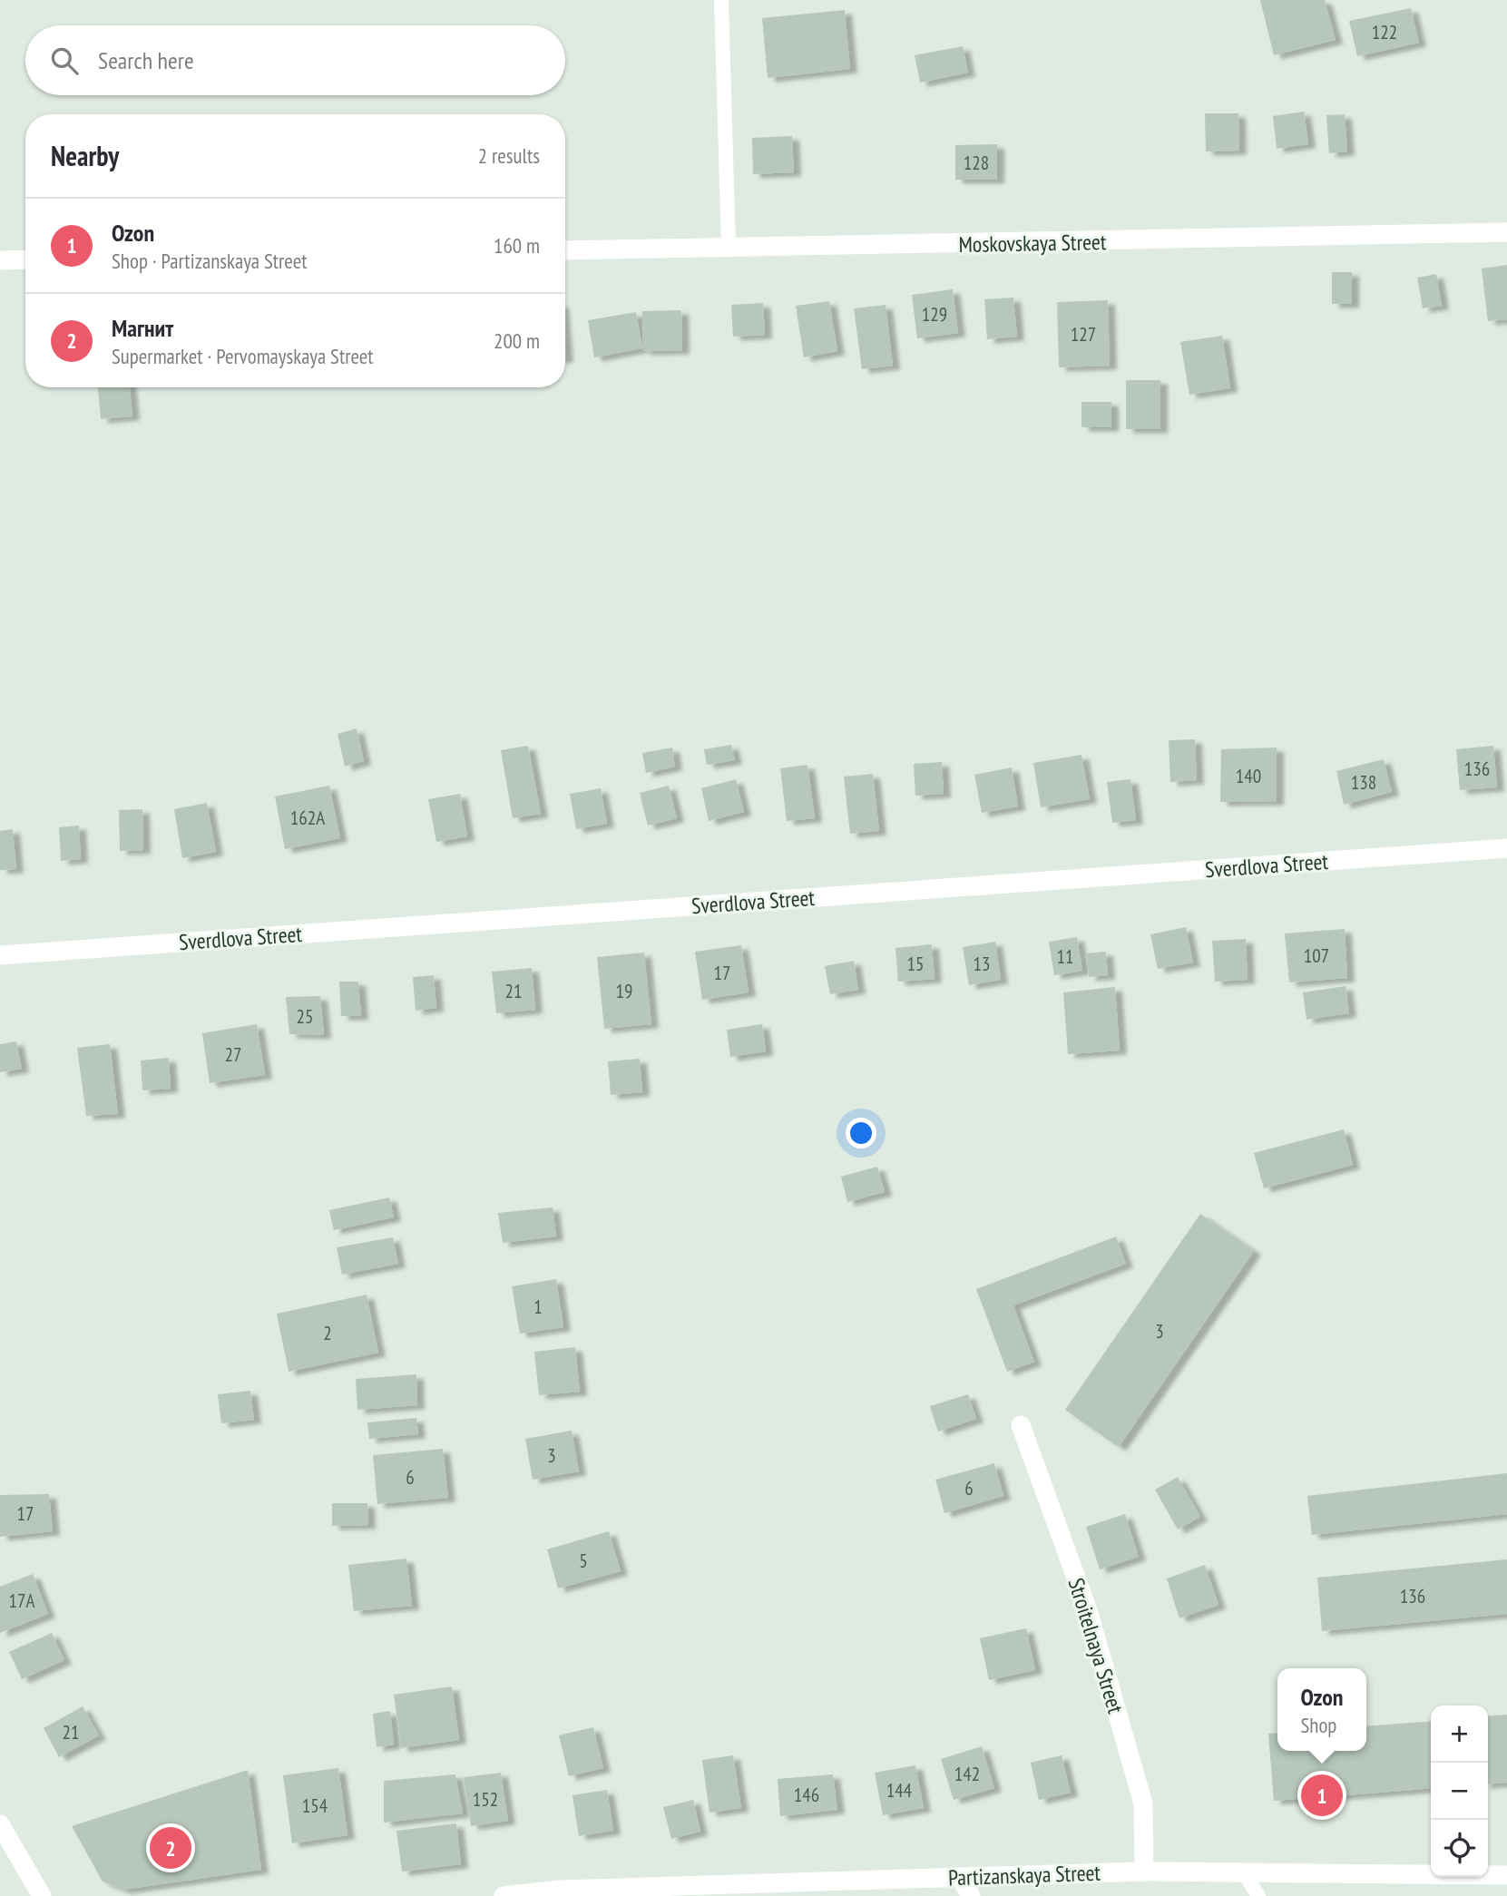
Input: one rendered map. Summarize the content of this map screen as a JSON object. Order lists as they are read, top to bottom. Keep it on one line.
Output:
{"streets":{"street":["Moskovskaya Street","Sverdlova Street","Stroitelnaya Street","Partizanskaya Street"]},"crossings":[["Stroitelnaya Street","Partizanskaya Street"]],"house_numbers":["122","128","129","127","136","140","138","162А","107","11","15","13","17","21","19","25","27","1","3","2","3","6","6","17","5","136","17А","21","142","144","146","152","154"],"page":{"search":"Search here","heading":["Nearby","2 results"],"list":[{"mark":"1","name":"Ozon","note":"Shop · Partizanskaya Street","value":"160 m"},{"mark":"2","name":"Магнит","note":"Supermarket · Pervomayskaya Street","value":"200 m"}],"popup":["Ozon","Shop"],"map_buttons":["+","−"],"pins":["1","2"]}}
